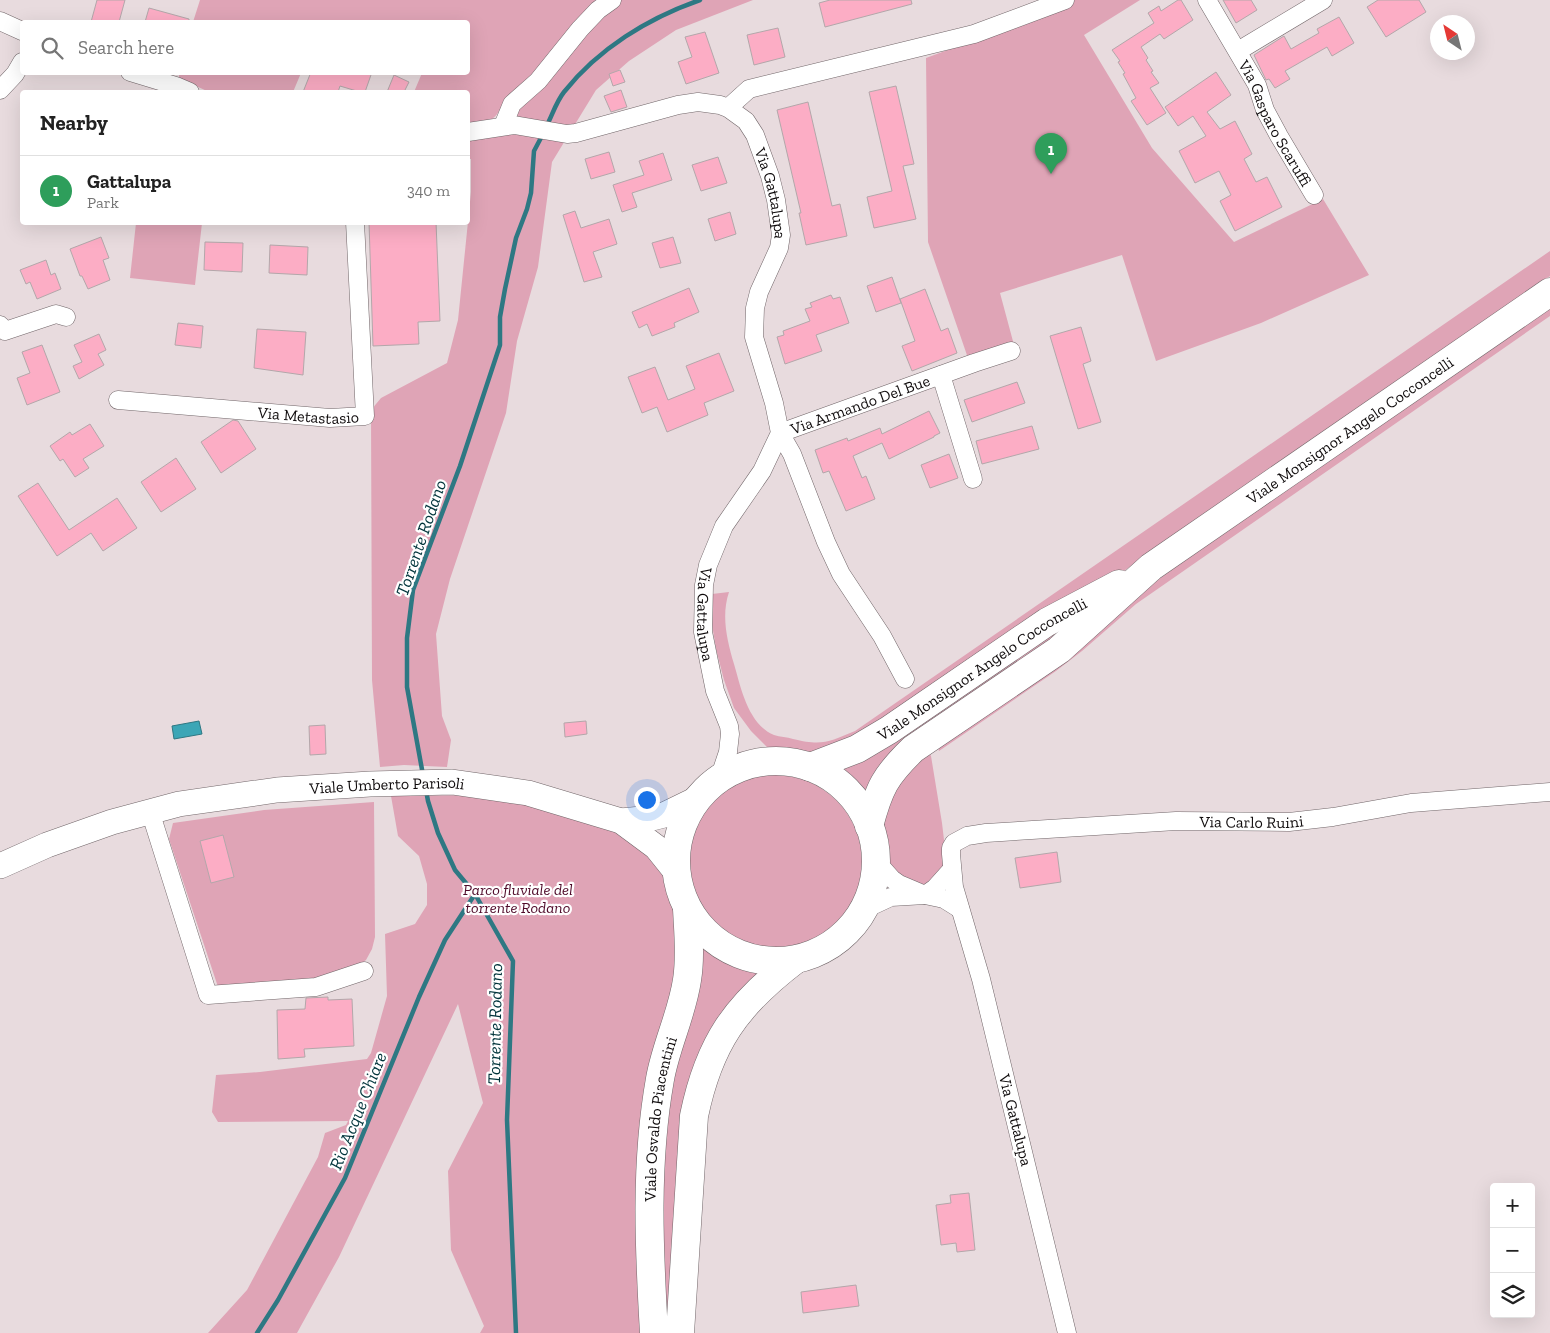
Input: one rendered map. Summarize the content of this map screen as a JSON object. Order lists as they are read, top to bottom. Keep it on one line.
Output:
{"streets":{"main road":["Viale Monsignor Angelo Cocconcelli","Viale Umberto Parisoli","Viale Osvaldo Piacentini"],"street":["Via Gasparo Scaruffi","Via Gattalupa","Via Armando Del Bue","Via Metastasio","Via Carlo Ruini"]},"crossings":[["Via Gattalupa","Via Armando Del Bue"],["Via Gattalupa","Via Carlo Ruini"]],"water":["Torrente Rodano","Rio Acque Chiare"],"parks":["Parco fluviale del torrente Rodano"],"north":"top left","page":{"search":"Search here","heading":"Nearby","pins":"1","list":[{"mark":"1","name":"Gattalupa","note":"Park","value":"340 m"}],"map_buttons":["+","−"]}}
